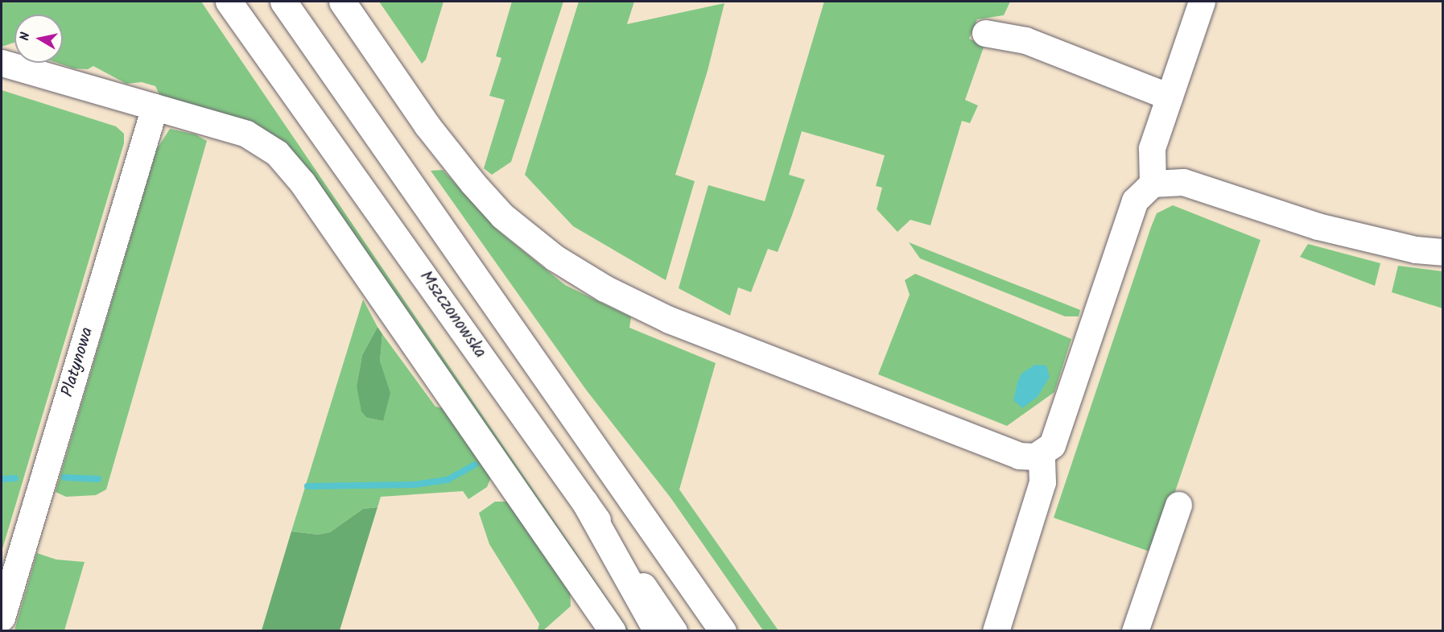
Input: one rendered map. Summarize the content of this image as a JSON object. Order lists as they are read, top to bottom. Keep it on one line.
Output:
{"streets":{"main road":["Mszczonowska","Platynowa"]},"north":"left"}
